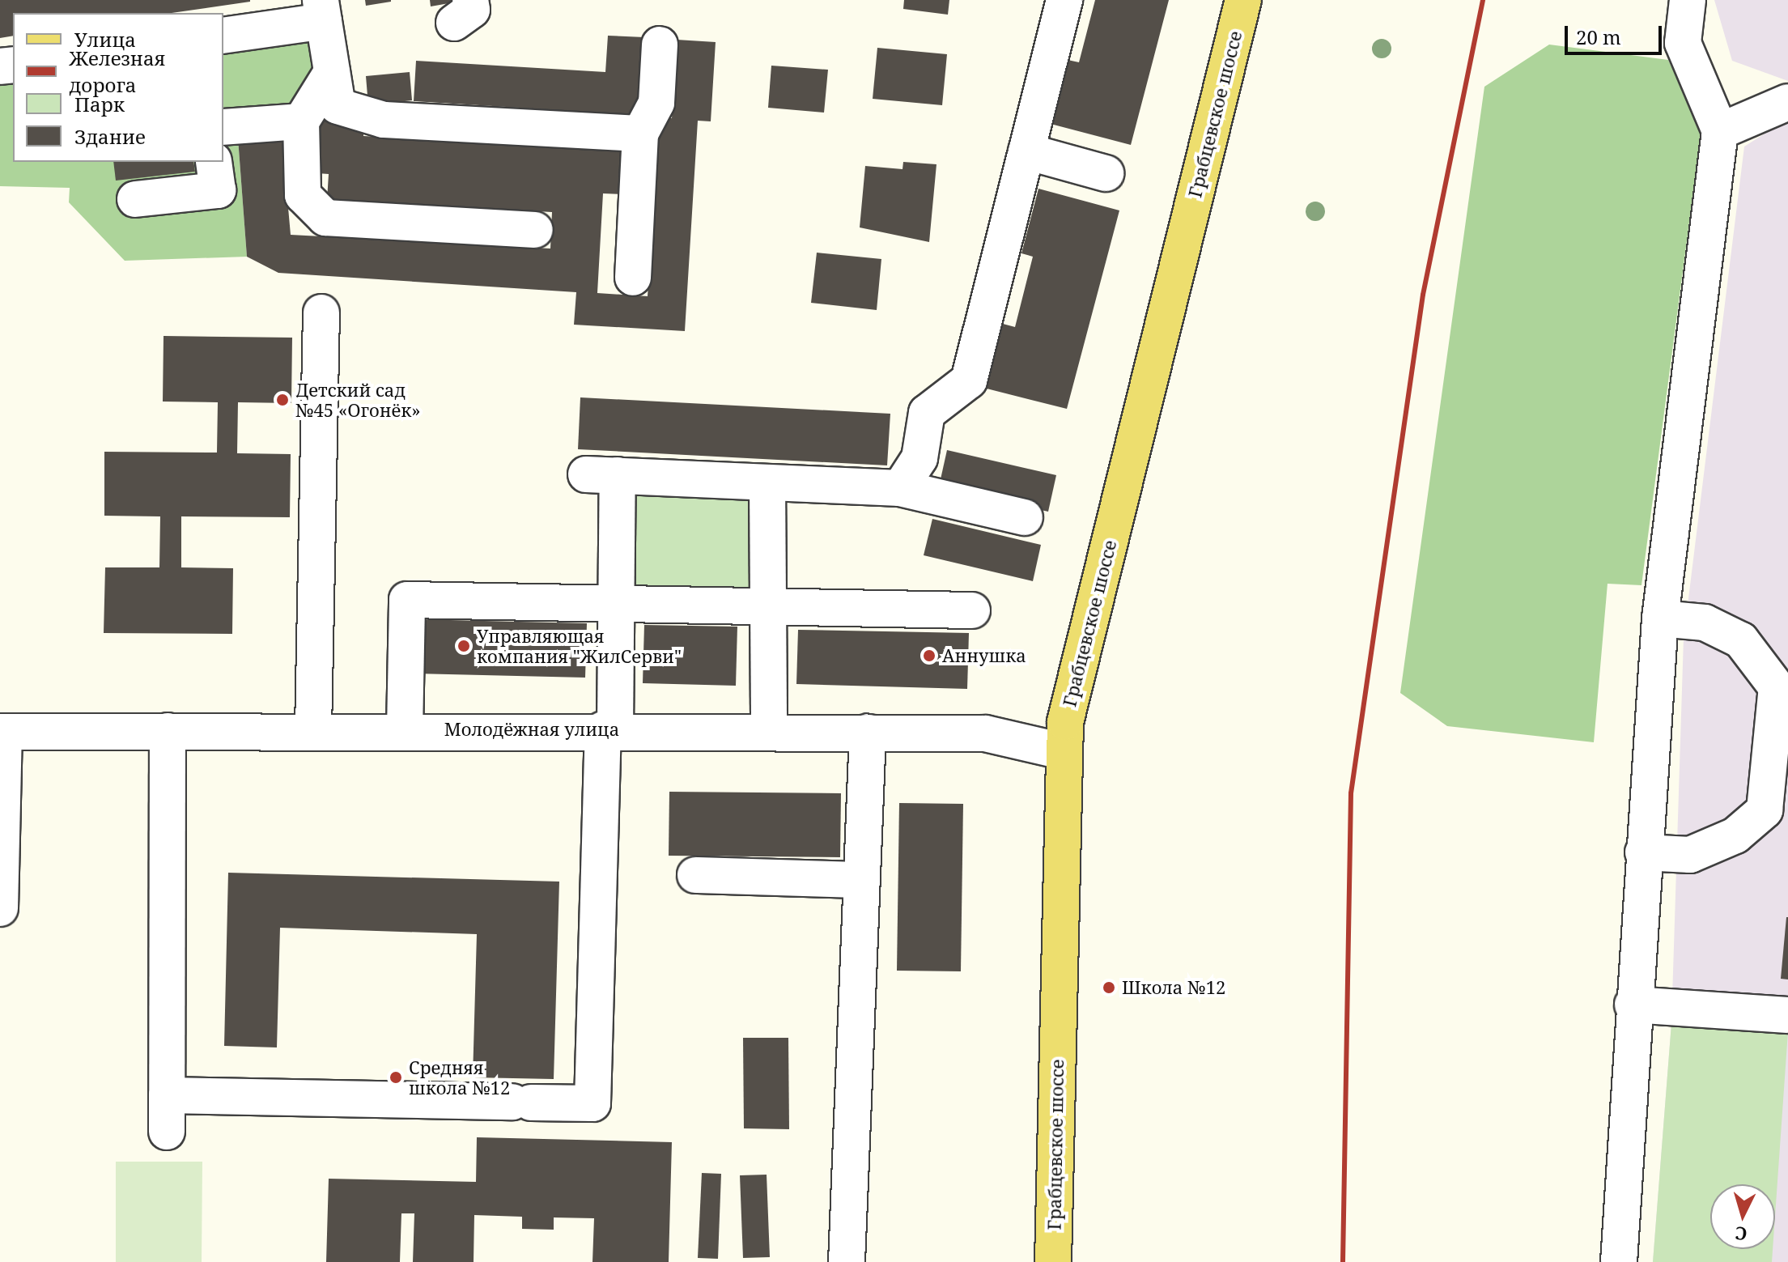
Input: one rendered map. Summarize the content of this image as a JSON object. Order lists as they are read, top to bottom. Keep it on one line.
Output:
{"streets":{"main road":["Грабцевское шоссе"],"street":["Молодёжная улица"]},"crossings":[["Грабцевское шоссе","Молодёжная улица"]],"places":["Детский сад №45 «Огонёк»","Управляющая компания \"ЖилСерви\"","Аннушка","Школа №12","Средняя школа №12"],"legend":["Улица","Железная дорога","Парк","Здание"],"scale_bar":"20 m","north":"bottom"}
